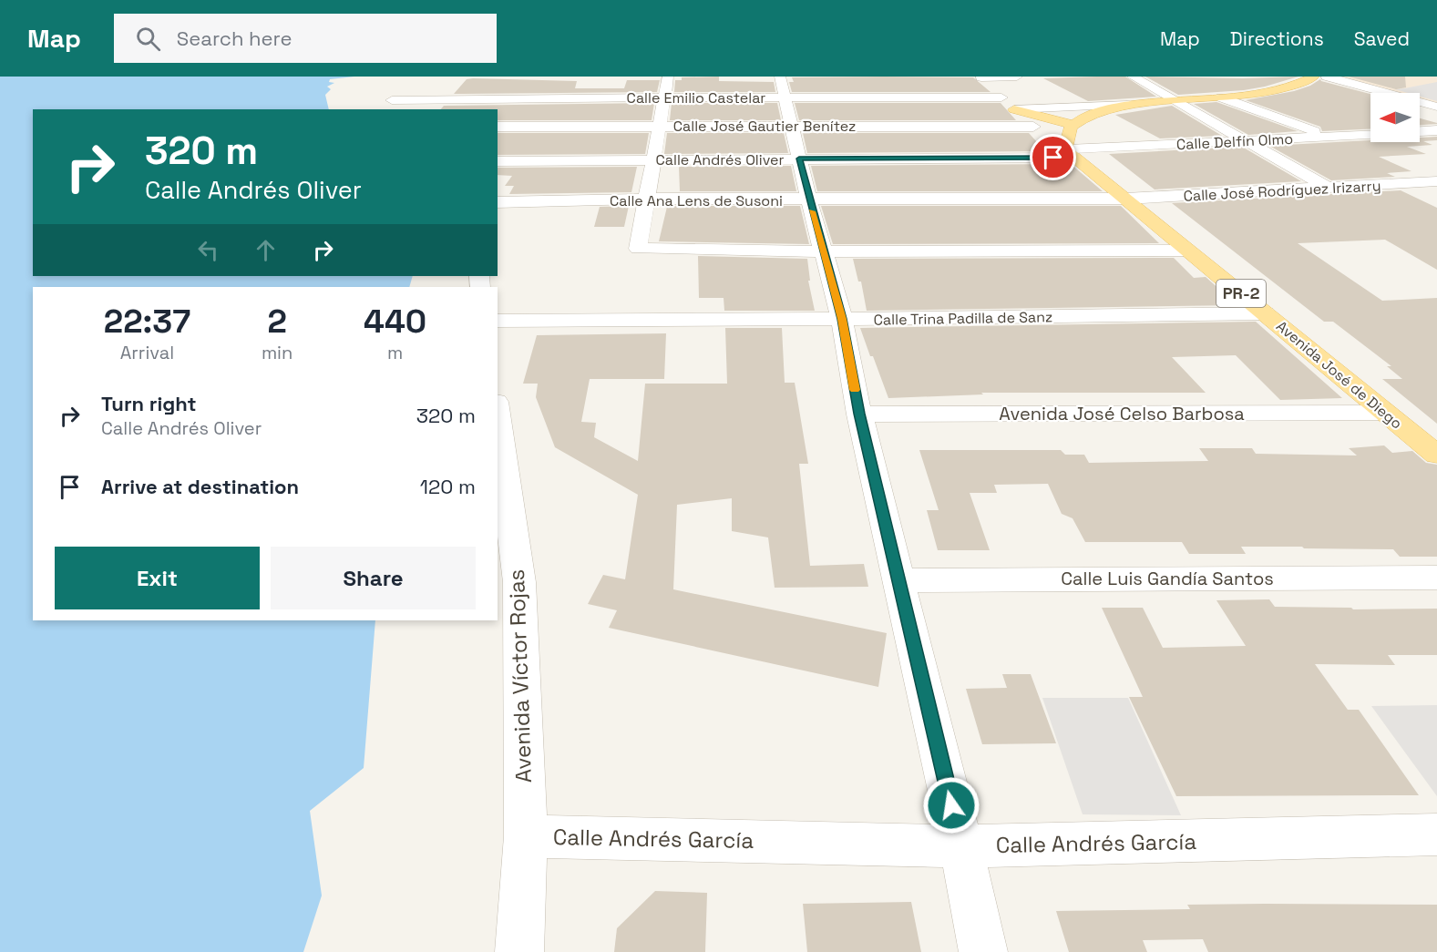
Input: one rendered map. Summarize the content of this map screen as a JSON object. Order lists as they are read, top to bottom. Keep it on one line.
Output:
{"streets":{"main road":["PR-2","Avenida José de Diego"],"street":["Calle Emilio Castelar","Calle José Gautier Benítez","Calle Delfín Olmo","Calle Andrés Oliver","Calle José Rodríguez Irizarry","Calle Ana Lens de Susoni","Calle Trina Padilla de Sanz","Avenida José Celso Barbosa","Calle Luis Gandía Santos","Avenida Víctor Rojas","Calle Andrés García"]},"crossings":[["Calle Emilio Castelar","Avenida José de Diego"],["Calle José Gautier Benítez","Avenida José de Diego"],["Calle Delfín Olmo","Calle Andrés Oliver"],["Calle Delfín Olmo","Avenida José de Diego"],["Calle Andrés Oliver","Avenida José de Diego"],["Calle José Rodríguez Irizarry","Calle Ana Lens de Susoni"],["Calle José Rodríguez Irizarry","Avenida José de Diego"],["Calle Ana Lens de Susoni","Avenida José de Diego"],["Calle Trina Padilla de Sanz","Avenida José de Diego"],["Avenida José de Diego","Avenida José Celso Barbosa"],["Avenida Víctor Rojas","Calle Andrés García"]],"north":"left","page":{"header":"Map","search":"Search here","nav":["Map","Directions","Saved"],"turn":["320 m","Calle Andrés Oliver"],"eta":["22:37","Arrival","2","min","440","m"],"list":[{"name":"Turn right","note":"Calle Andrés Oliver","value":"320 m"},{"name":"Arrive at destination","value":"120 m"}],"buttons":["Exit","Share"]}}
